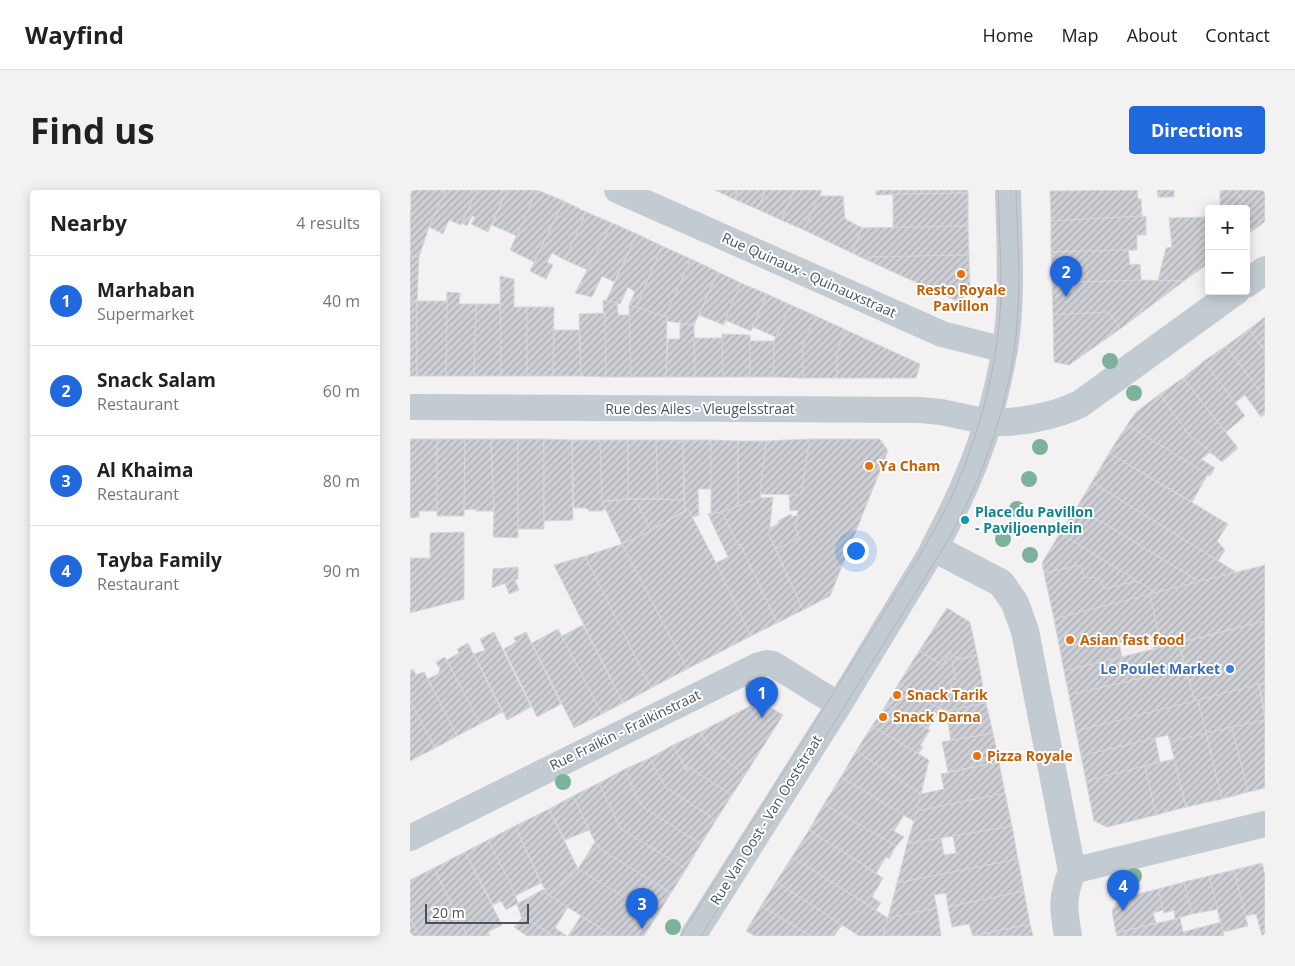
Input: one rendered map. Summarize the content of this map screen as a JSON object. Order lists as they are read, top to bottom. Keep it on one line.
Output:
{"streets":{"street":["Rue Quinaux - Quinauxstraat","Rue des Ailes - Vleugelsstraat","Rue Fraikin - Fraikinstraat","Rue Van Oost - Van Ooststraat"]},"crossings":[["Rue Fraikin - Fraikinstraat","Rue Van Oost - Van Ooststraat"]],"places":["Resto Royale Pavillon","Ya Cham","Place du Pavillon - Paviljoenplein","Asian fast food","Le Poulet Market","Snack Tarik","Snack Darna","Pizza Royale"],"scale_bar":"20 m","page":{"header":"Wayfind","nav":["Home","Map","About","Contact"],"buttons":"Directions","title":"Find us","heading":["Nearby","4 results"],"map_buttons":["+","−"],"list":[{"mark":"1","name":"Marhaban","note":"Supermarket","value":"40 m"},{"mark":"2","name":"Snack Salam","note":"Restaurant","value":"60 m"},{"mark":"3","name":"Al Khaima","note":"Restaurant","value":"80 m"},{"mark":"4","name":"Tayba Family","note":"Restaurant","value":"90 m"}],"pins":["2","1","4","3"],"scale":"20 m"}}
